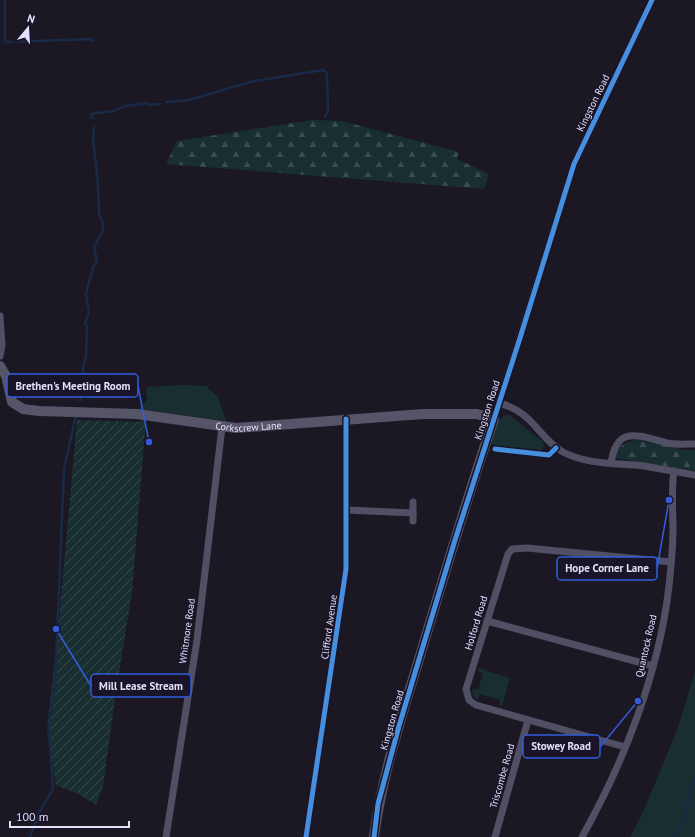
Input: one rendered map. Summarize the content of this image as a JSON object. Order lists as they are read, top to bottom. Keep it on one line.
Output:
{"streets":{"street":["Kingston Road","Corkscrew Lane","Holford Road","Clifford Avenue","Whitmore Road","Quantock Road","Triscombe Road"]},"crossings":[["Kingston Road","Corkscrew Lane"],["Corkscrew Lane","Clifford Avenue"],["Corkscrew Lane","Whitmore Road"],["Holford Road","Quantock Road"],["Holford Road","Triscombe Road"]],"places":["Brethen's Meeting Room","Hope Corner Lane","Mill Lease Stream","Stowey Road"],"scale_bar":"100 m","north":"top"}
